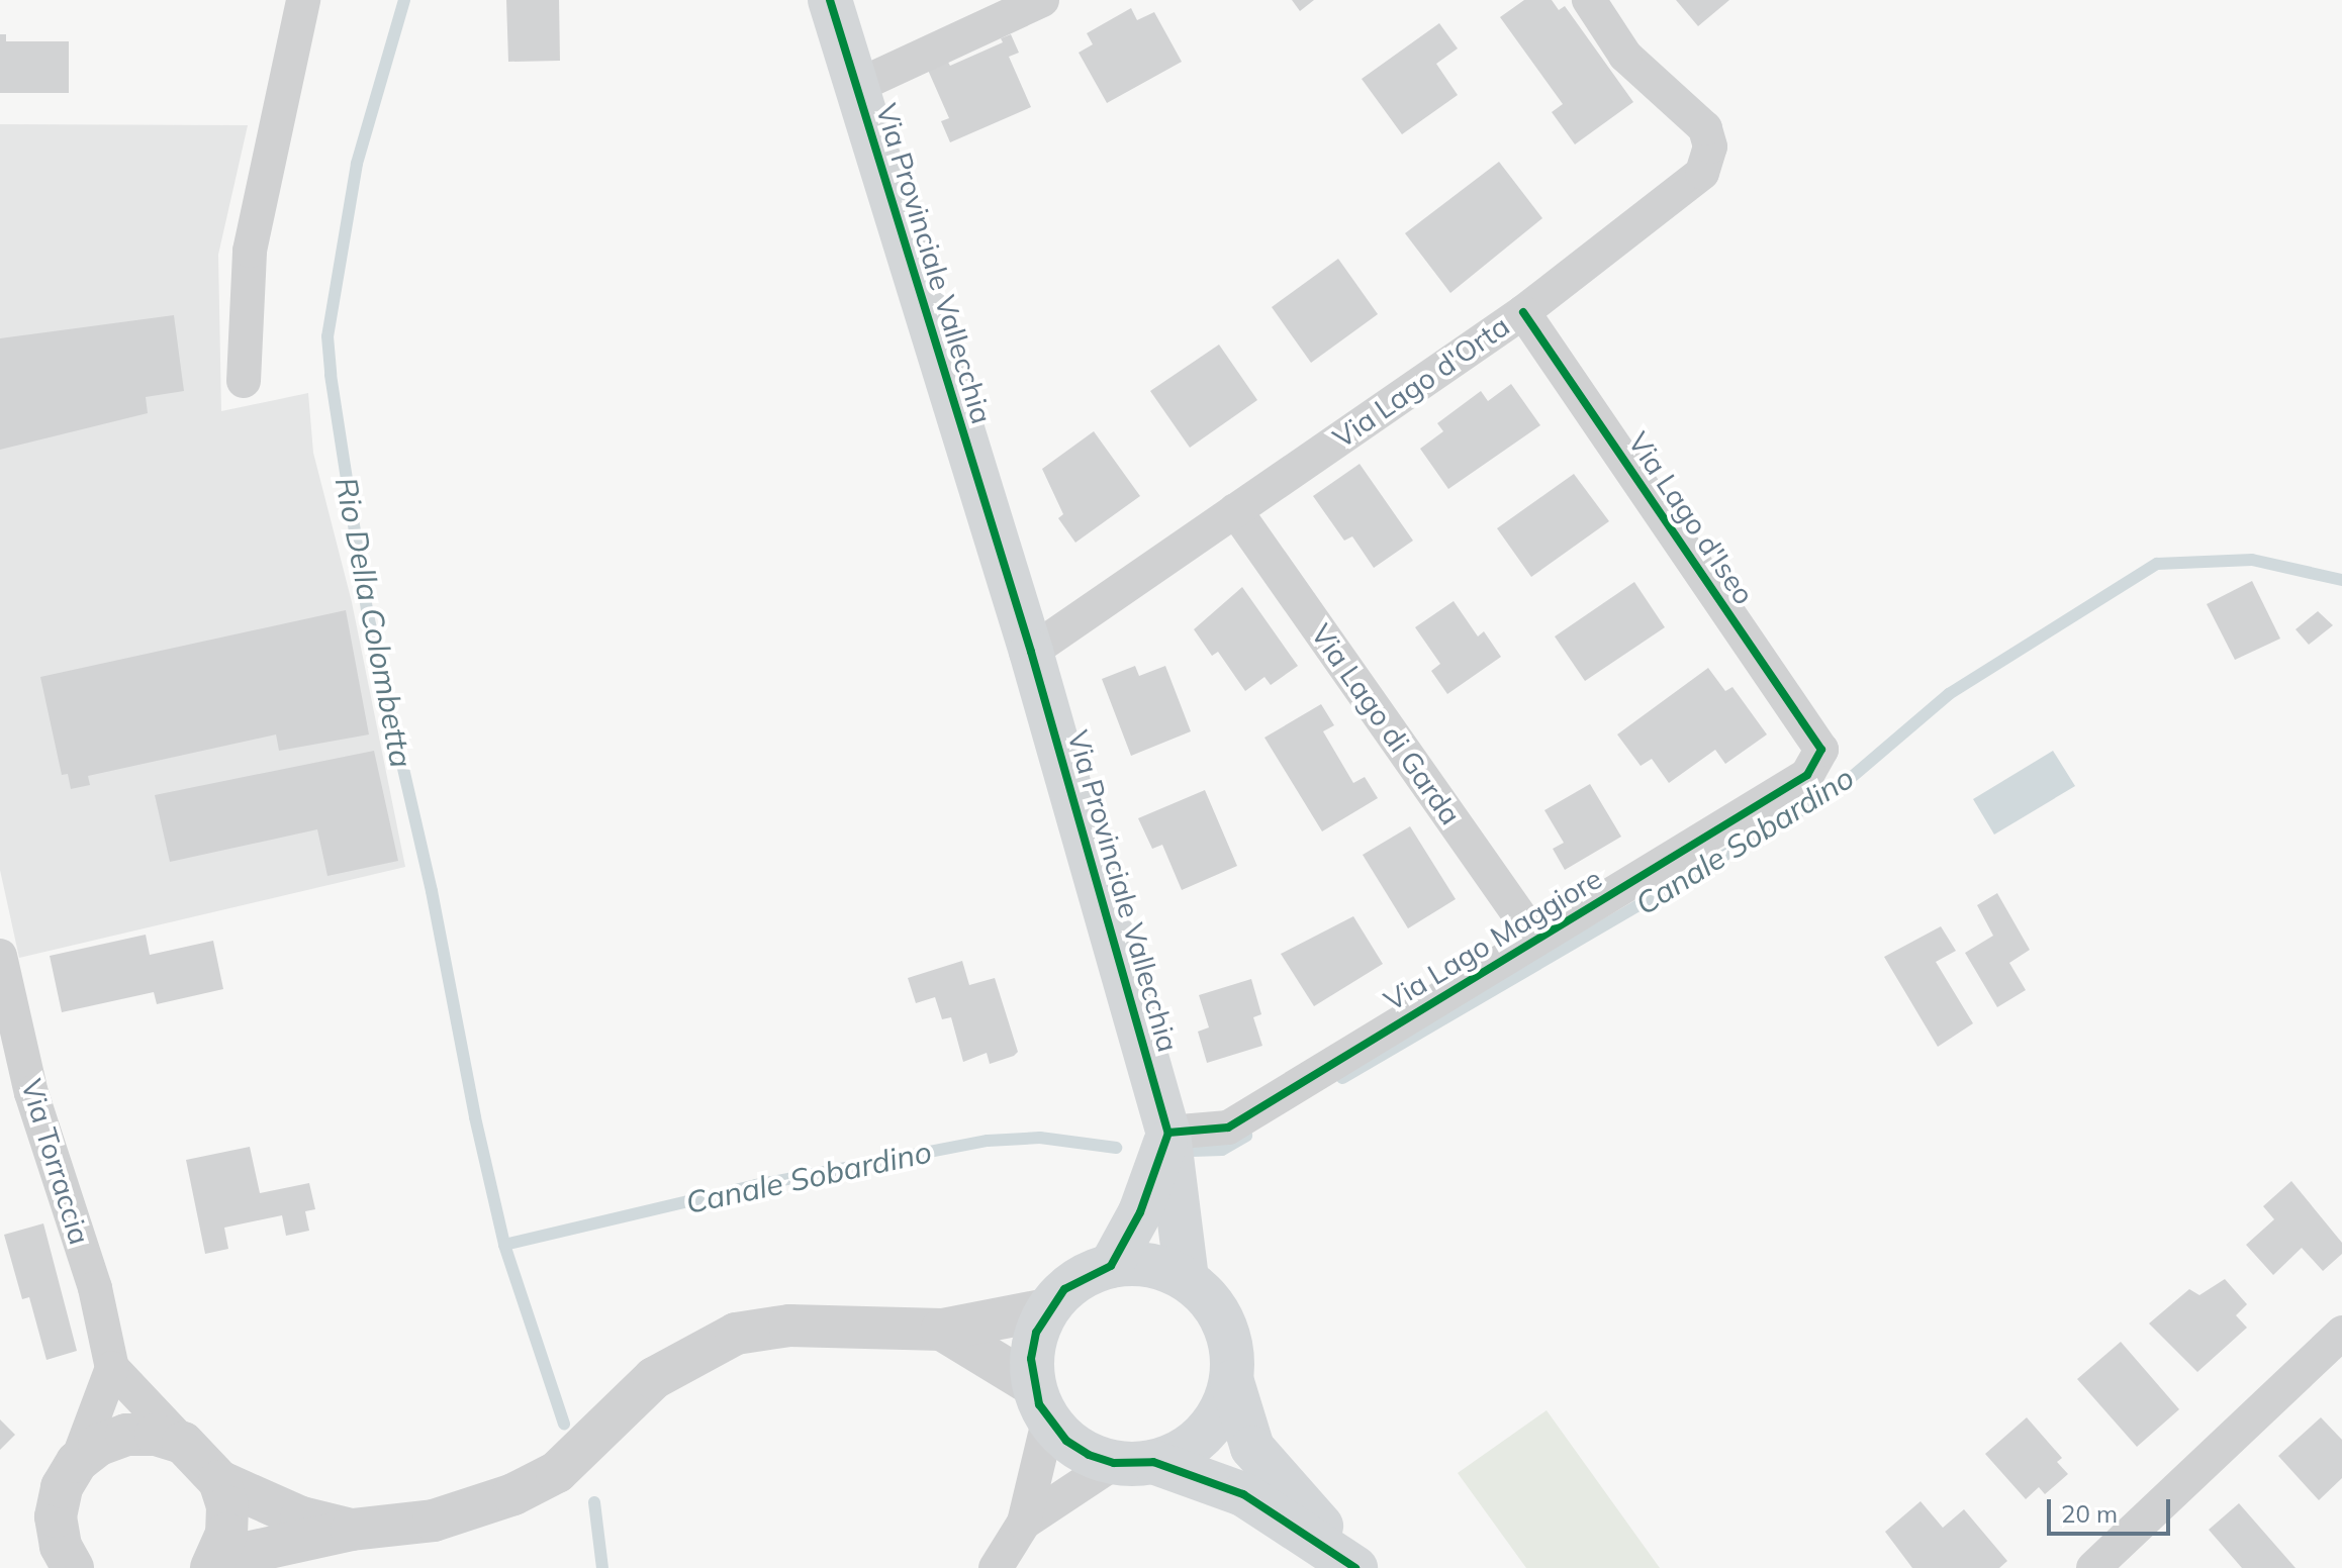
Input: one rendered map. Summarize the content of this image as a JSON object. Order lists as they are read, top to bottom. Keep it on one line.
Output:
{"streets":{"main road":["Via Provinciale Vallecchia"],"street":["Via Lago d'Orta","Via Lago d'Iseo","Via Lago di Garda","Via Lago Maggiore","Via Torraccia"]},"crossings":[["Via Provinciale Vallecchia","Via Lago d'Orta"],["Via Provinciale Vallecchia","Via Lago Maggiore"],["Via Lago d'Orta","Via Lago d'Iseo"],["Via Lago d'Orta","Via Lago di Garda"],["Via Lago d'Iseo","Via Lago Maggiore"],["Via Lago di Garda","Via Lago Maggiore"]],"water":["Rio Della Colombetta","Canale Sobardino"],"scale_bar":"20 m"}
